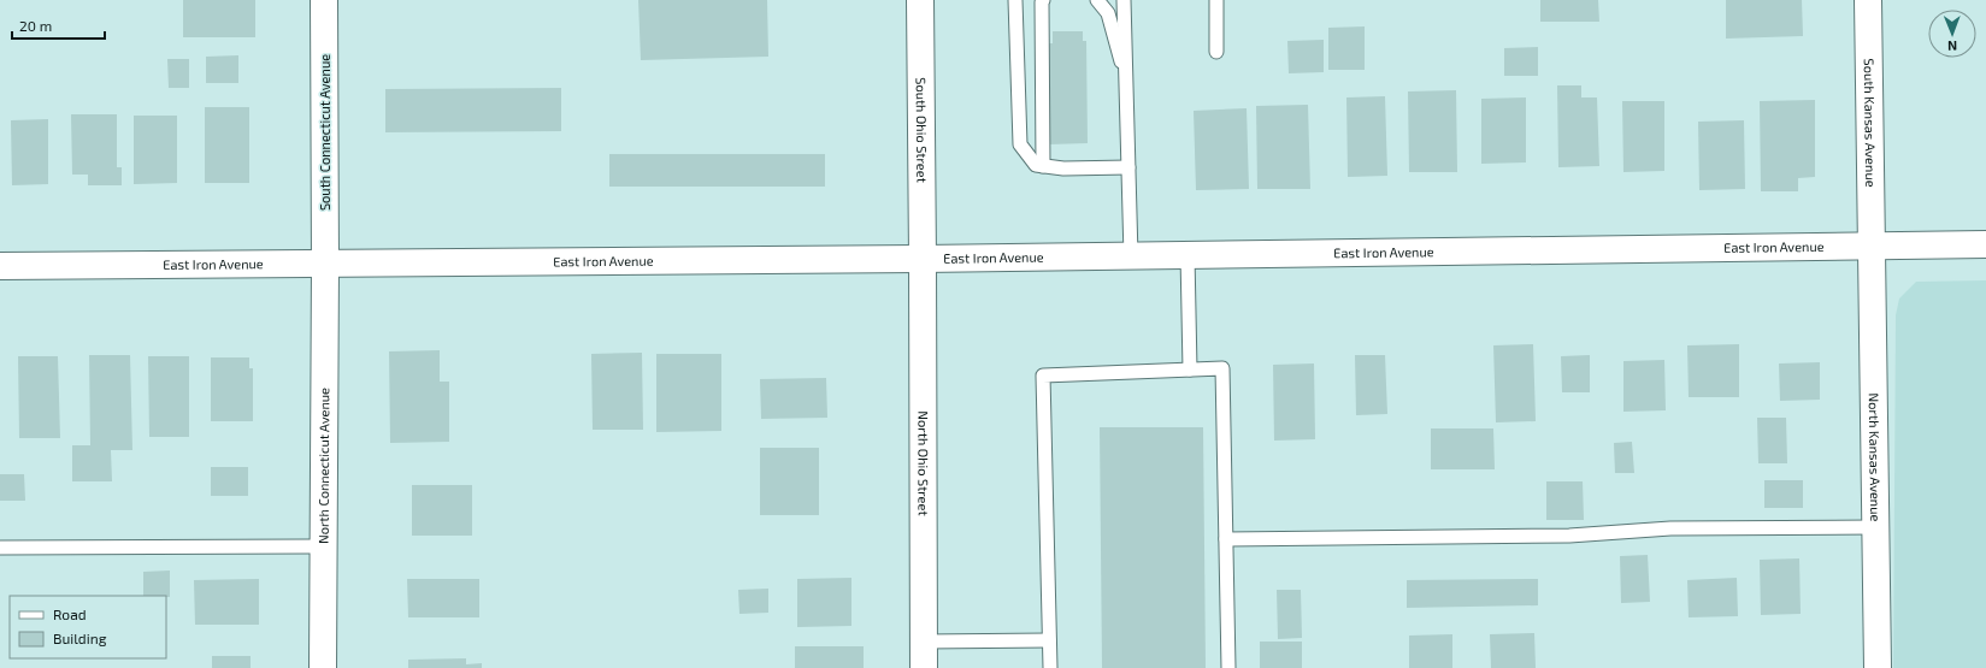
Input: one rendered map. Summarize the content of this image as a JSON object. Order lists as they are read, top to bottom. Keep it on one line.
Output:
{"streets":{"street":["South Kansas Avenue","South Ohio Street","South Connecticut Avenue","East Iron Avenue","North Kansas Avenue","North Ohio Street","North Connecticut Avenue"]},"crossings":[["South Kansas Avenue","East Iron Avenue"],["South Kansas Avenue","North Kansas Avenue"],["South Ohio Street","East Iron Avenue"],["South Ohio Street","North Ohio Street"],["South Connecticut Avenue","East Iron Avenue"],["South Connecticut Avenue","North Connecticut Avenue"],["East Iron Avenue","North Kansas Avenue"],["East Iron Avenue","North Ohio Street"],["East Iron Avenue","North Connecticut Avenue"]],"legend":["Road","Building"],"scale_bar":"20 m","north":"bottom"}
